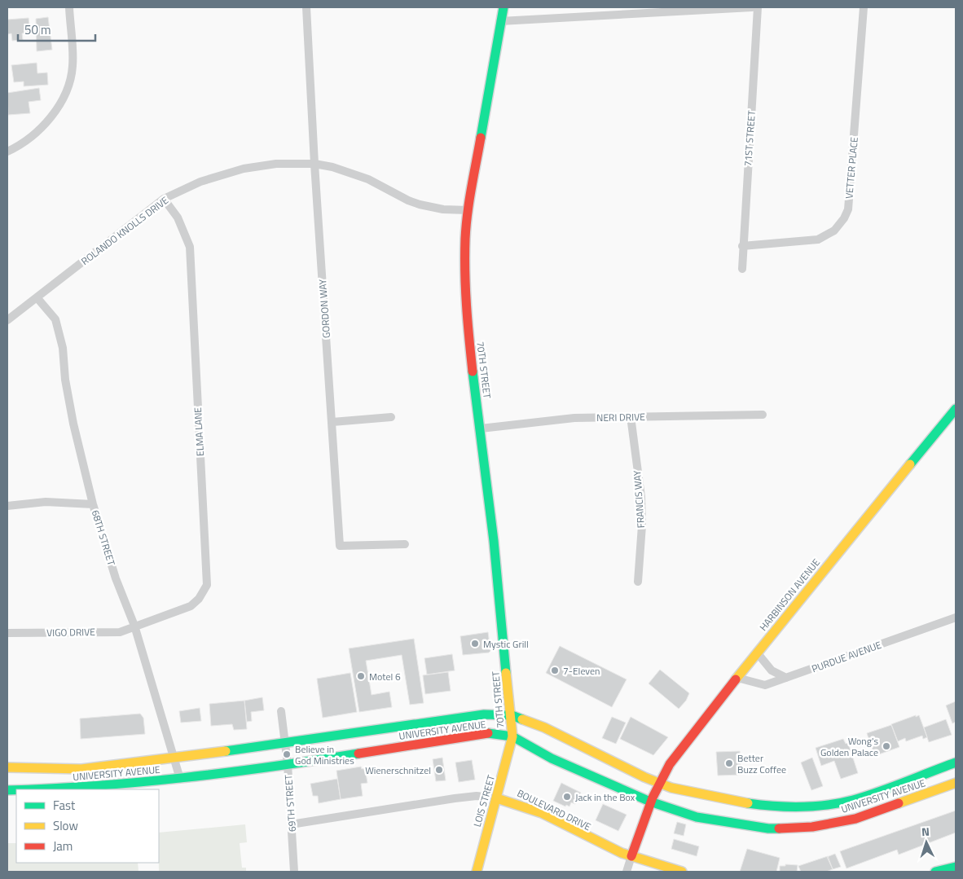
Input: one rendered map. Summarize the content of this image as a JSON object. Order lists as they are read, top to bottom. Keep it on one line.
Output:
{"streets":{"main road":["70TH STREET","HARBINSON AVENUE","UNIVERSITY AVENUE","LOIS STREET","BOULEVARD DRIVE"],"street":["71ST STREET","VETTER PLACE","ROLANDO KNOLLS DRIVE","GORDON WAY","NERI DRIVE","ELMA LANE","FRANCIS WAY","68TH STREET","VIGO DRIVE","PURDUE AVENUE","69TH STREET"]},"crossings":[["71ST STREET","VETTER PLACE"],["ROLANDO KNOLLS DRIVE","GORDON WAY"],["ROLANDO KNOLLS DRIVE","70TH STREET"],["ROLANDO KNOLLS DRIVE","ELMA LANE"],["ROLANDO KNOLLS DRIVE","68TH STREET"],["70TH STREET","NERI DRIVE"],["70TH STREET","UNIVERSITY AVENUE"],["70TH STREET","LOIS STREET"],["NERI DRIVE","FRANCIS WAY"],["ELMA LANE","68TH STREET"],["ELMA LANE","VIGO DRIVE"],["68TH STREET","VIGO DRIVE"],["68TH STREET","UNIVERSITY AVENUE"],["HARBINSON AVENUE","PURDUE AVENUE"],["HARBINSON AVENUE","UNIVERSITY AVENUE"],["HARBINSON AVENUE","BOULEVARD DRIVE"],["UNIVERSITY AVENUE","LOIS STREET"],["UNIVERSITY AVENUE","69TH STREET"],["LOIS STREET","BOULEVARD DRIVE"],["69TH STREET","BOULEVARD DRIVE"]],"places":["Mystic Grill","7-Eleven","Motel 6","Wong's Golden Palace","Believe in God Ministries","Better Buzz Coffee","Wienerschnitzel","Jack in the Box"],"legend":["Fast","Slow","Jam"],"scale_bar":"50 m","north":"top"}
